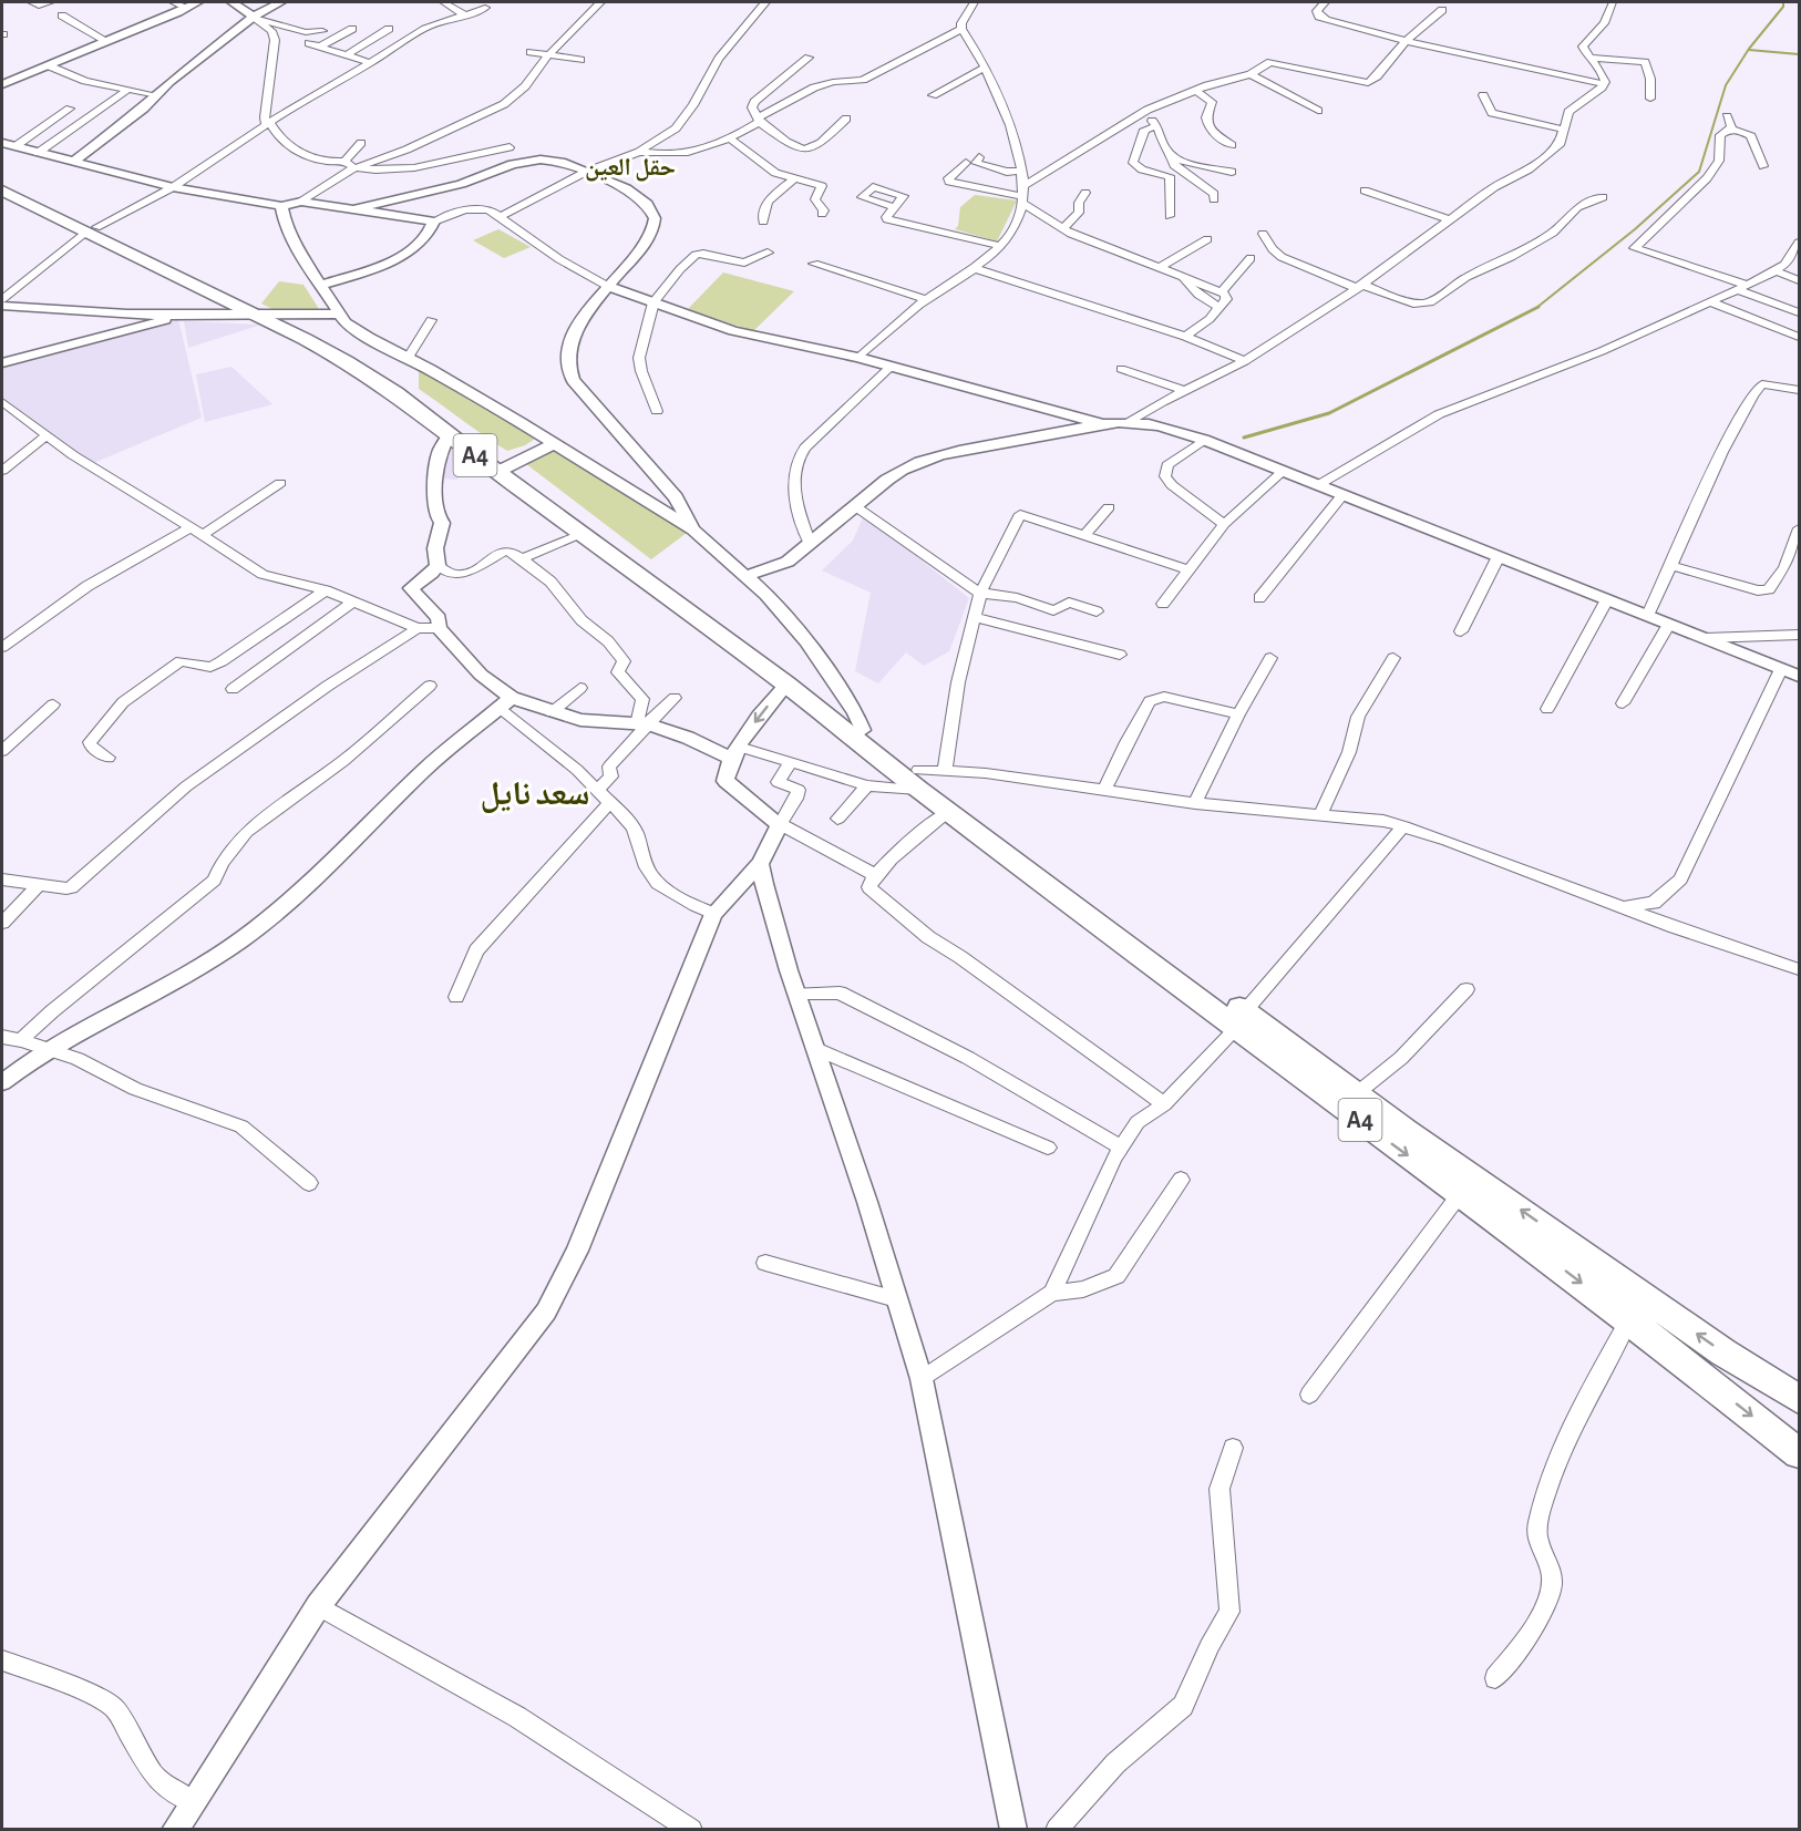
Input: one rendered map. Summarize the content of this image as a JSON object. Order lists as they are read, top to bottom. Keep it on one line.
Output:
{"streets":{"highway":["A4"]},"districts":["حقل العين","سعد نايل"]}
